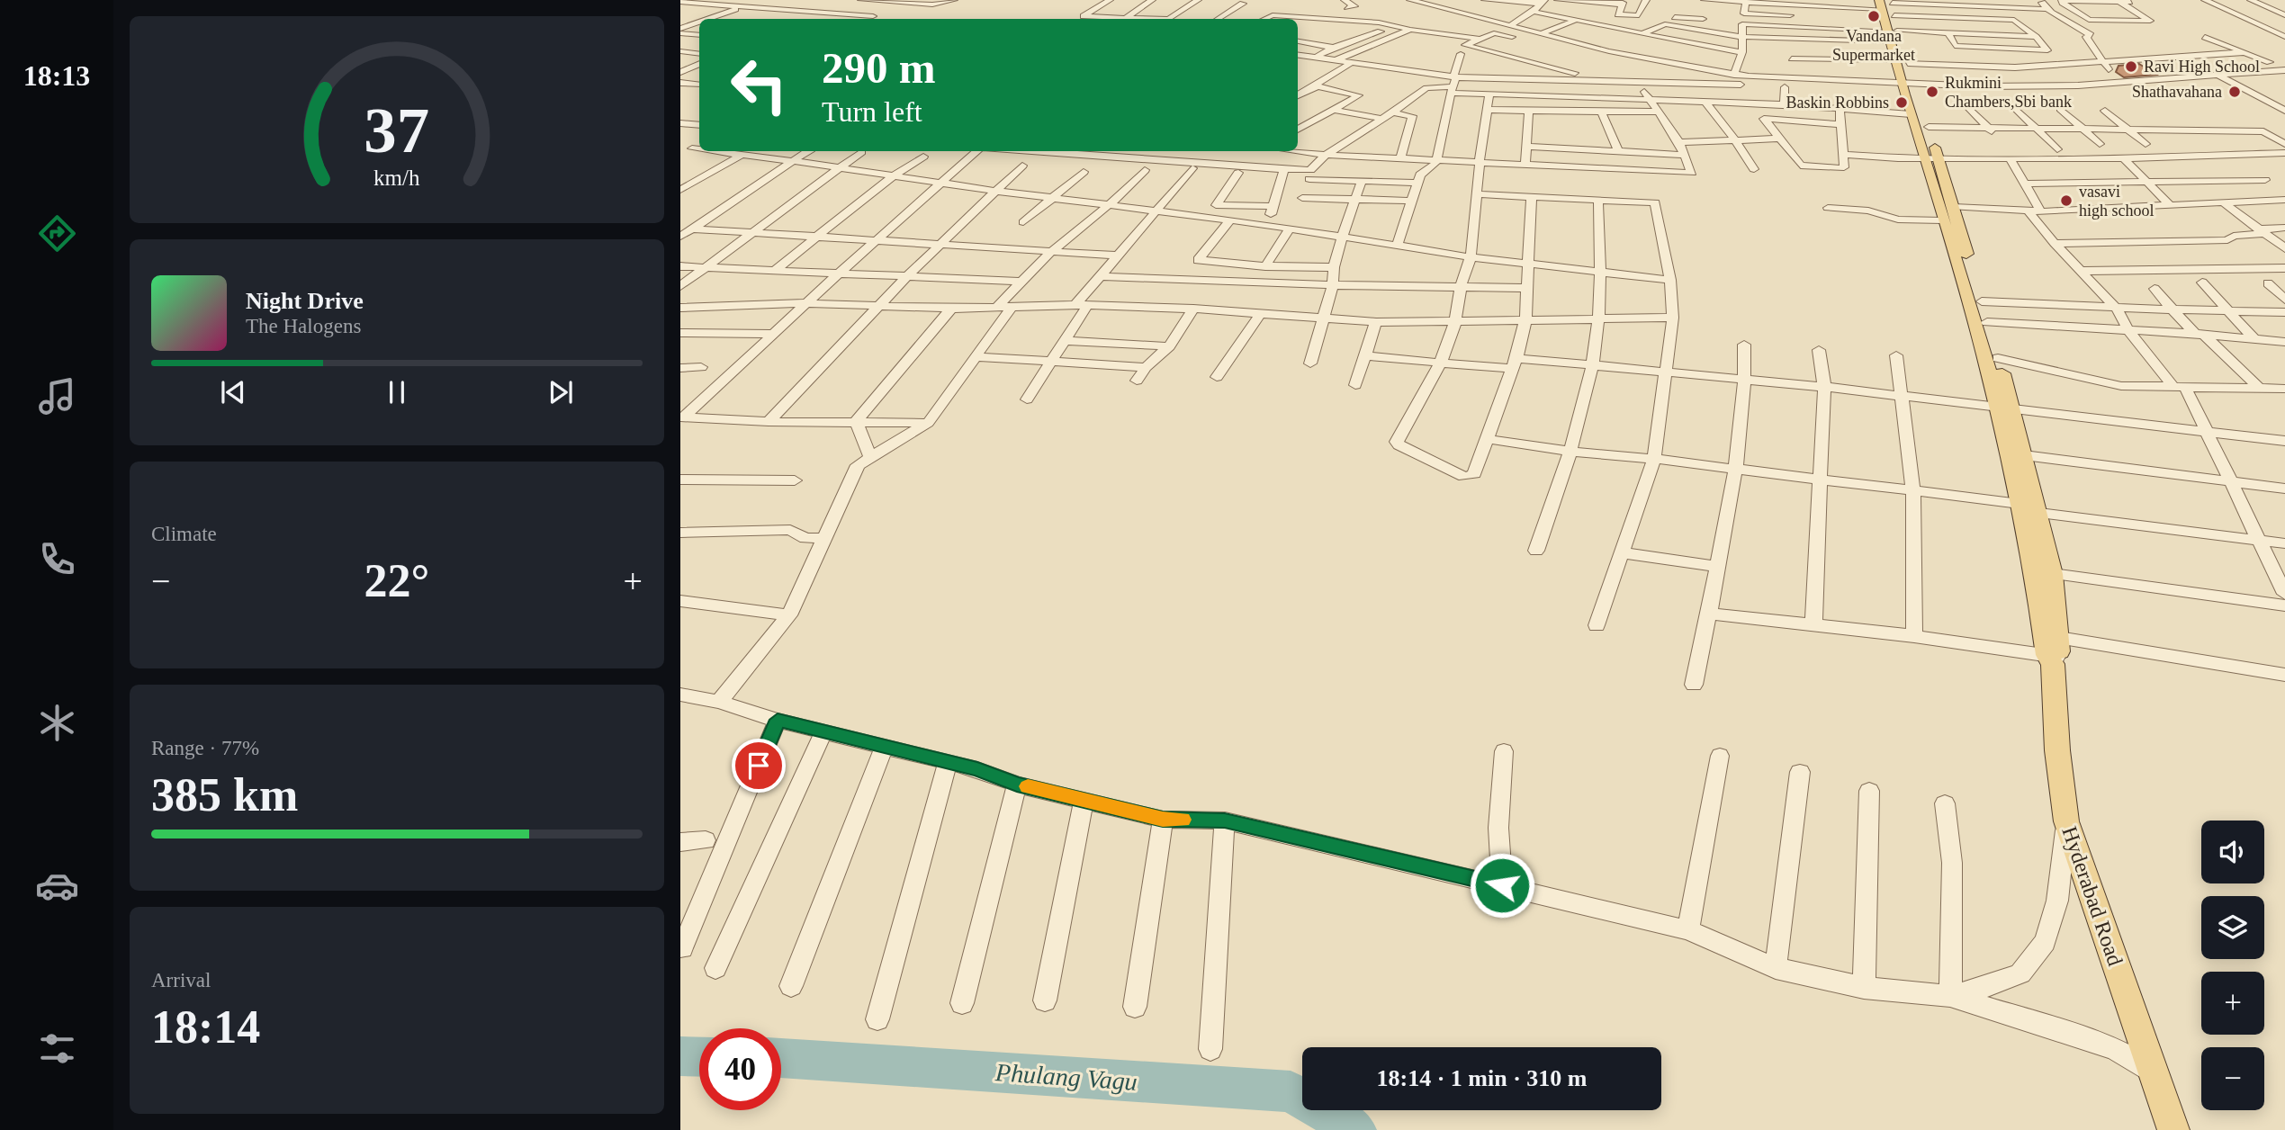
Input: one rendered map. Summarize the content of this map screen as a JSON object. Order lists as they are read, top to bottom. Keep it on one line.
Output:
{"streets":{"main road":["Hyderabad Road"]},"water":["Phulang Vagu"],"places":["Vandana Supermarket","Ravi High School","Rukmini Chambers,Sbi bank","Shathavahana","Baskin Robbins","vasavi high school"],"page":{"tabs":"18:13","turn":["290 m","Turn left"],"song":["Night Drive","The Halogens"],"tile":["Climate",["Range · 77%","385 km"],["Arrival","18:14"]],"heat":["−","22°","+"],"map_buttons":["+","−"],"limit":"40","trip":"18:14 · 1 min · 310 m","gauge":["37","km/h"]}}
